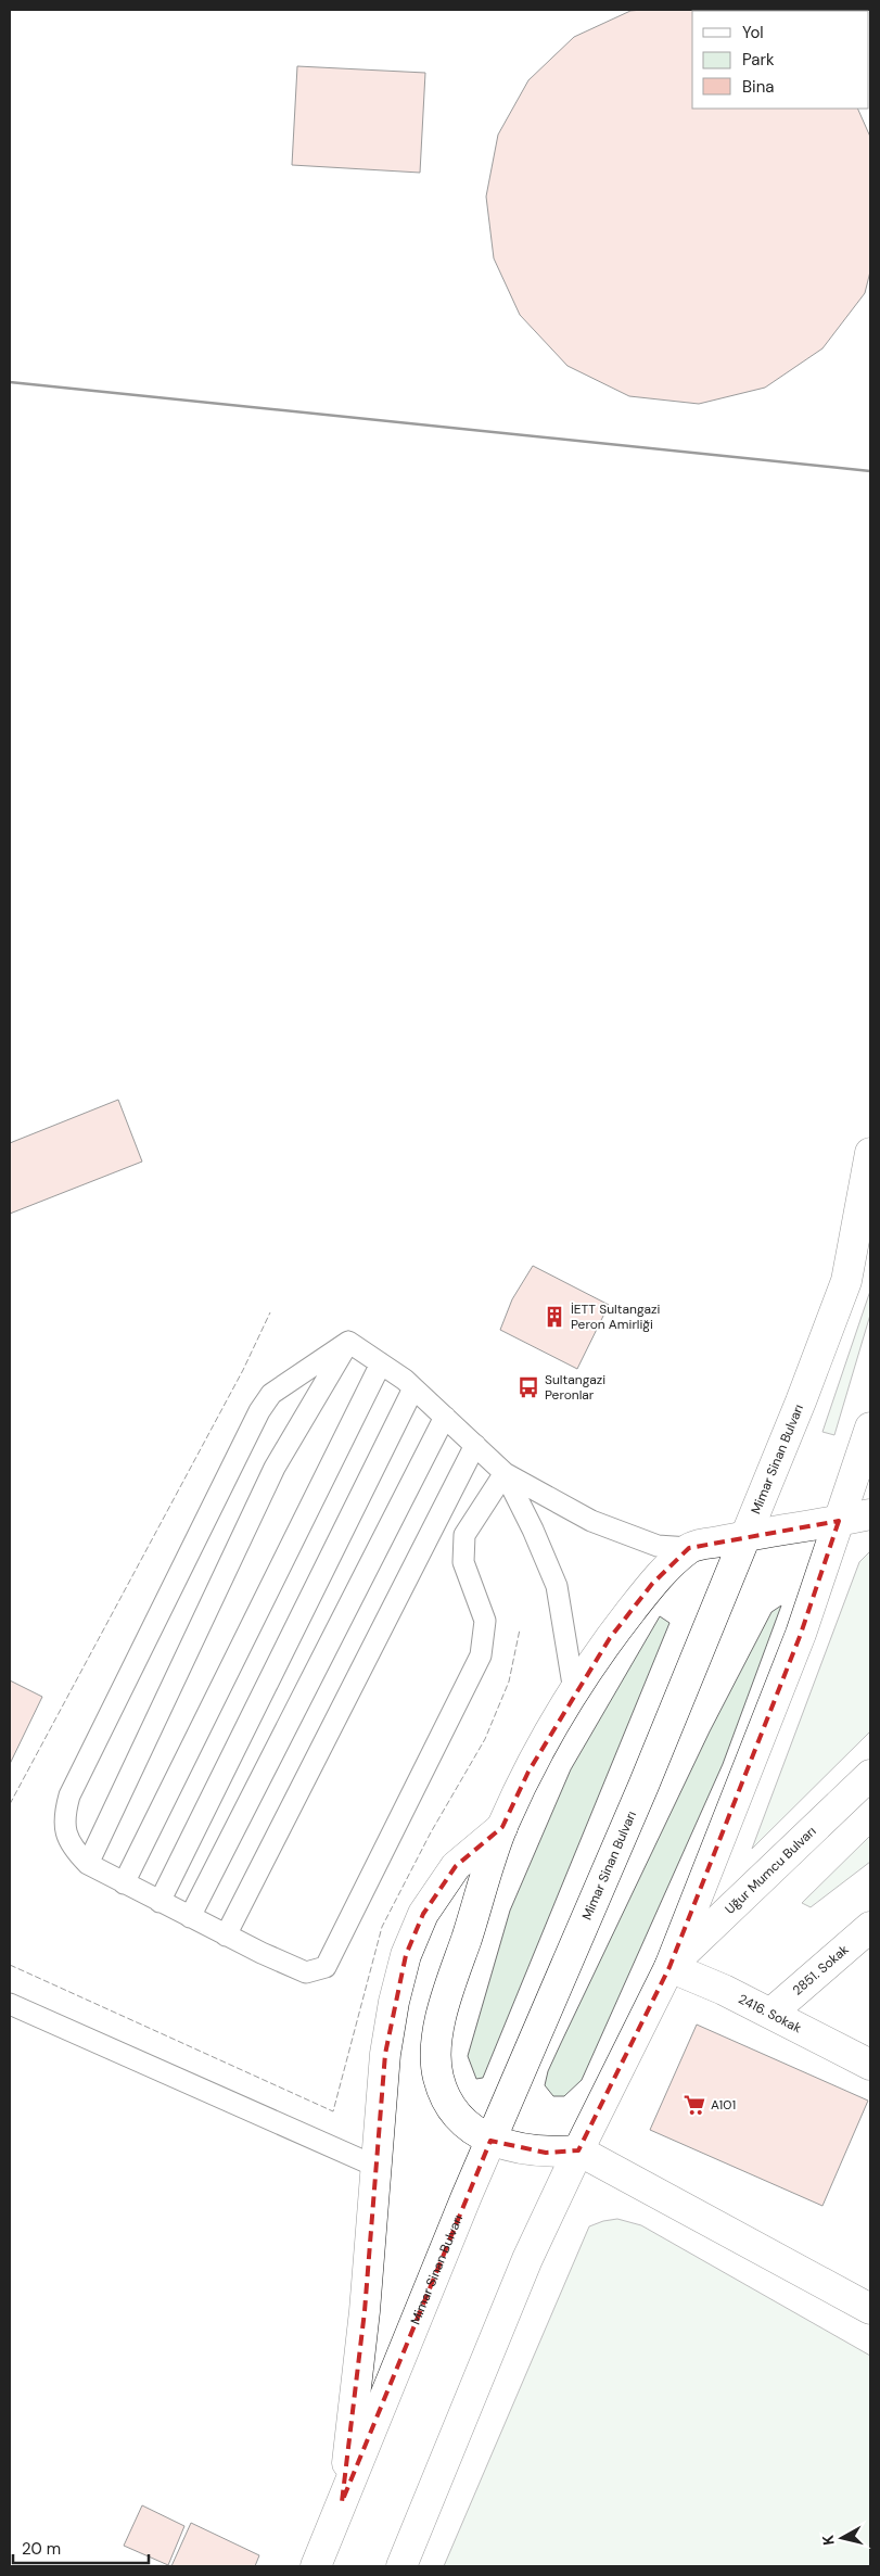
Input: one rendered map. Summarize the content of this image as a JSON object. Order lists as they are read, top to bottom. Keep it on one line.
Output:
{"streets":{"main road":["Mimar Sinan Bulvarı","Uğur Mumcu Bulvarı","2851. Sokak","2416. Sokak"]},"crossings":[["Uğur Mumcu Bulvarı","2416. Sokak"],["2851. Sokak","2416. Sokak"]],"places":{"building":["İETT Sultangazi Peron Amirliği"],"bus stop":["Sultangazi Peronlar"],"supermarket":["A101"]},"legend":["Yol","Park","Bina"],"scale_bar":"20 m","north":"left"}
